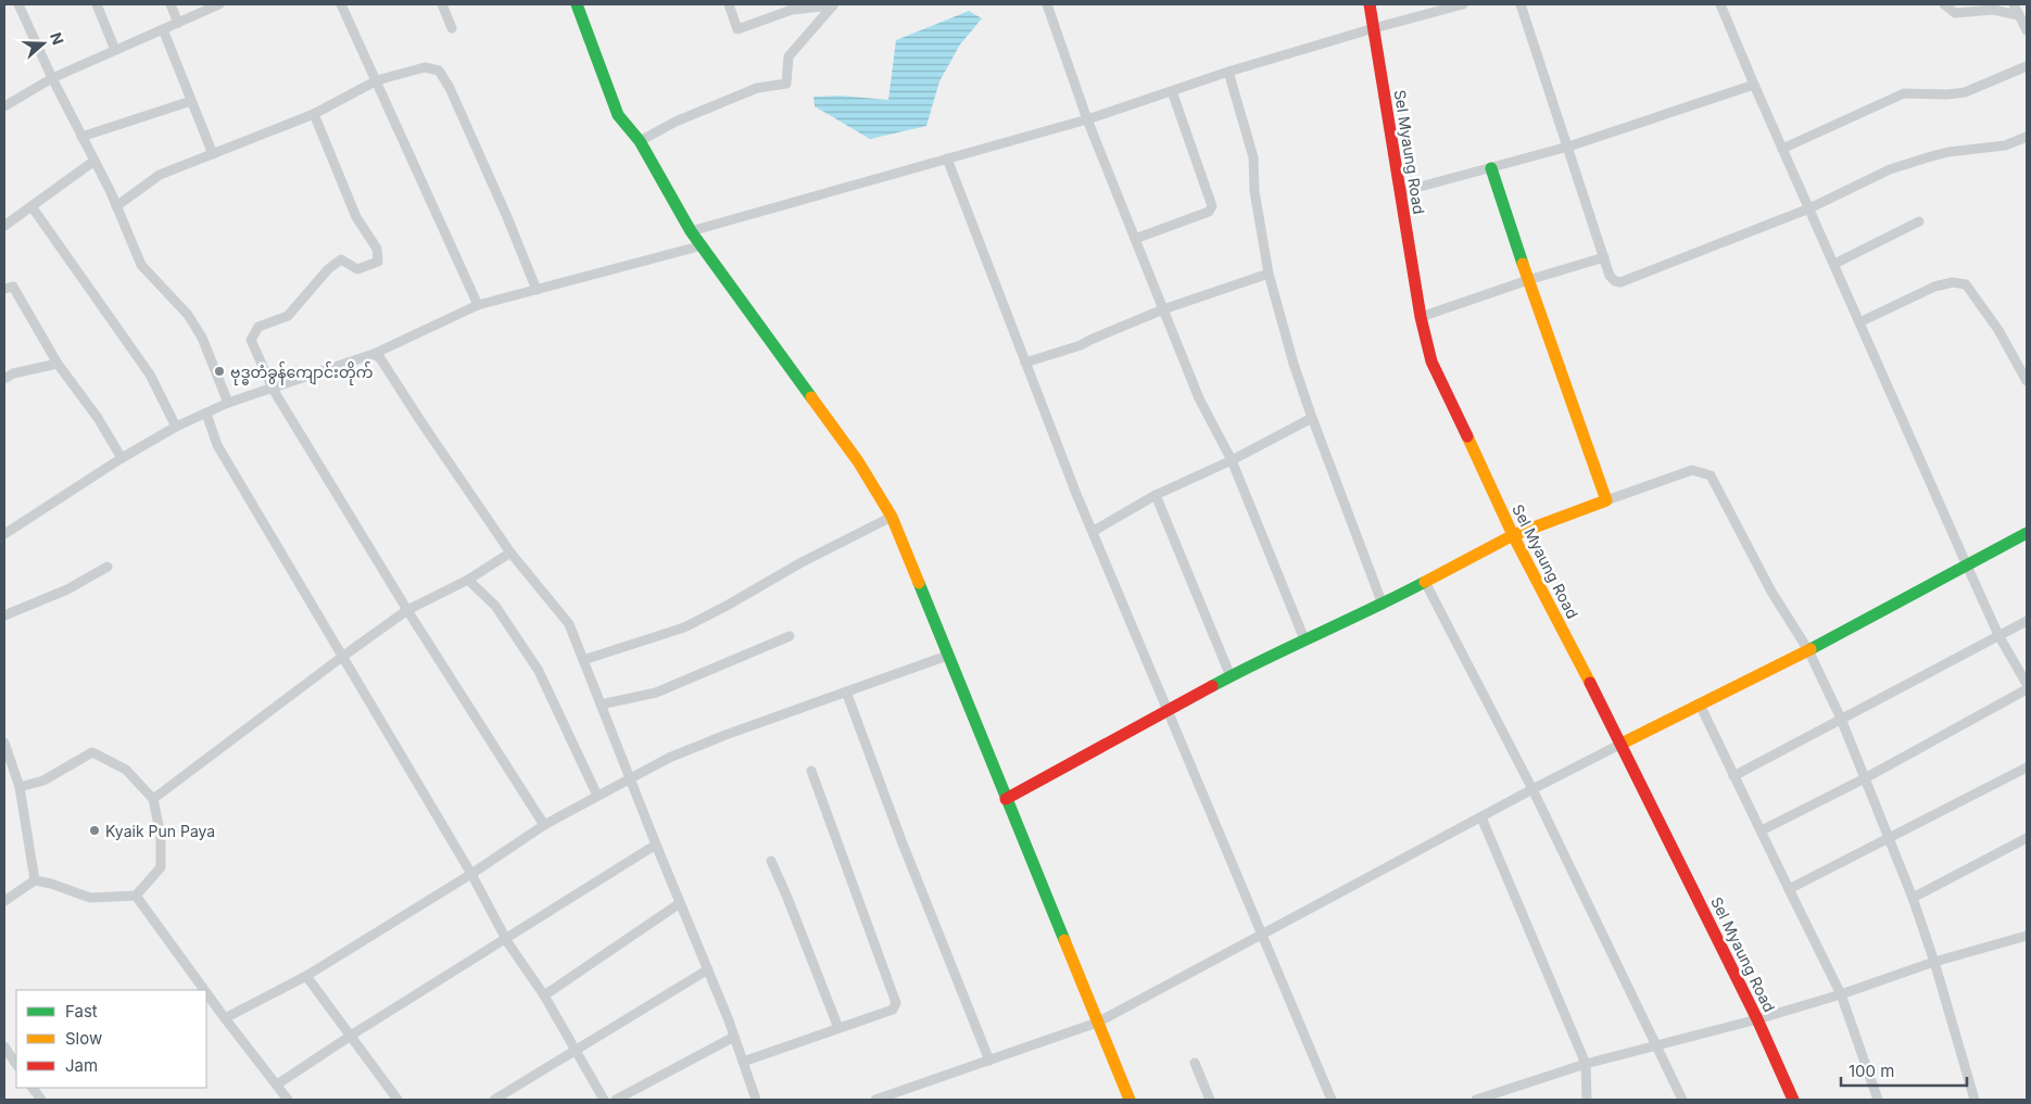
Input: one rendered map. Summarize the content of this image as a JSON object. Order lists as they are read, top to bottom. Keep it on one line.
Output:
{"streets":{"street":["Sel Myaung Road"]},"places":["ဗုဒ္ဓတံခွန်ကျောင်းတိုက်","Kyaik Pun Paya"],"legend":["Fast","Slow","Jam"],"scale_bar":"100 m","north":"right"}
